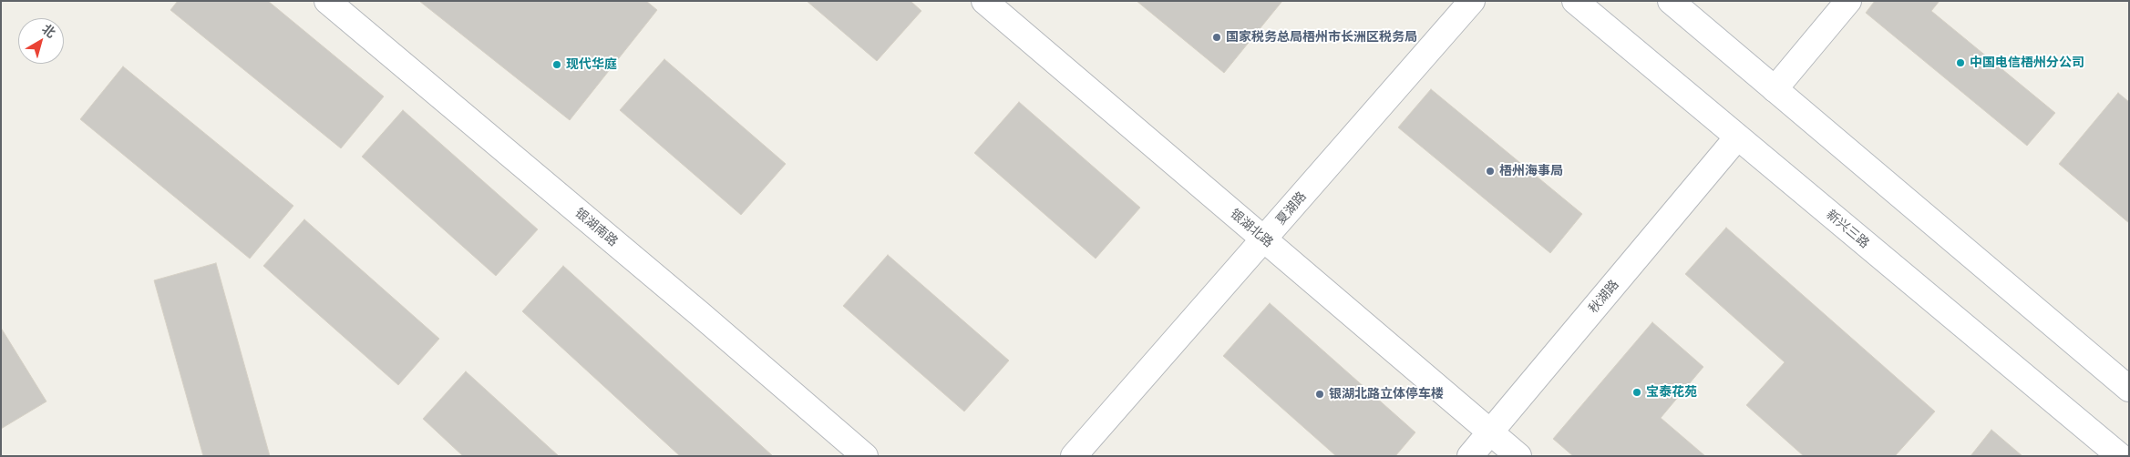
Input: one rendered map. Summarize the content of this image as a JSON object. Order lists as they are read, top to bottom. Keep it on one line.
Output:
{"streets":{"street":["夏湖路","银湖南路","银湖北路","新兴三路","秋湖路"]},"crossings":[["夏湖路","银湖北路"],["银湖北路","秋湖路"],["新兴三路","秋湖路"]],"places":["国家税务总局梧州市长洲区税务局","中国电信梧州分公司","现代华庭","梧州海事局","宝泰花苑","银湖北路立体停车楼"],"north":"top right"}
